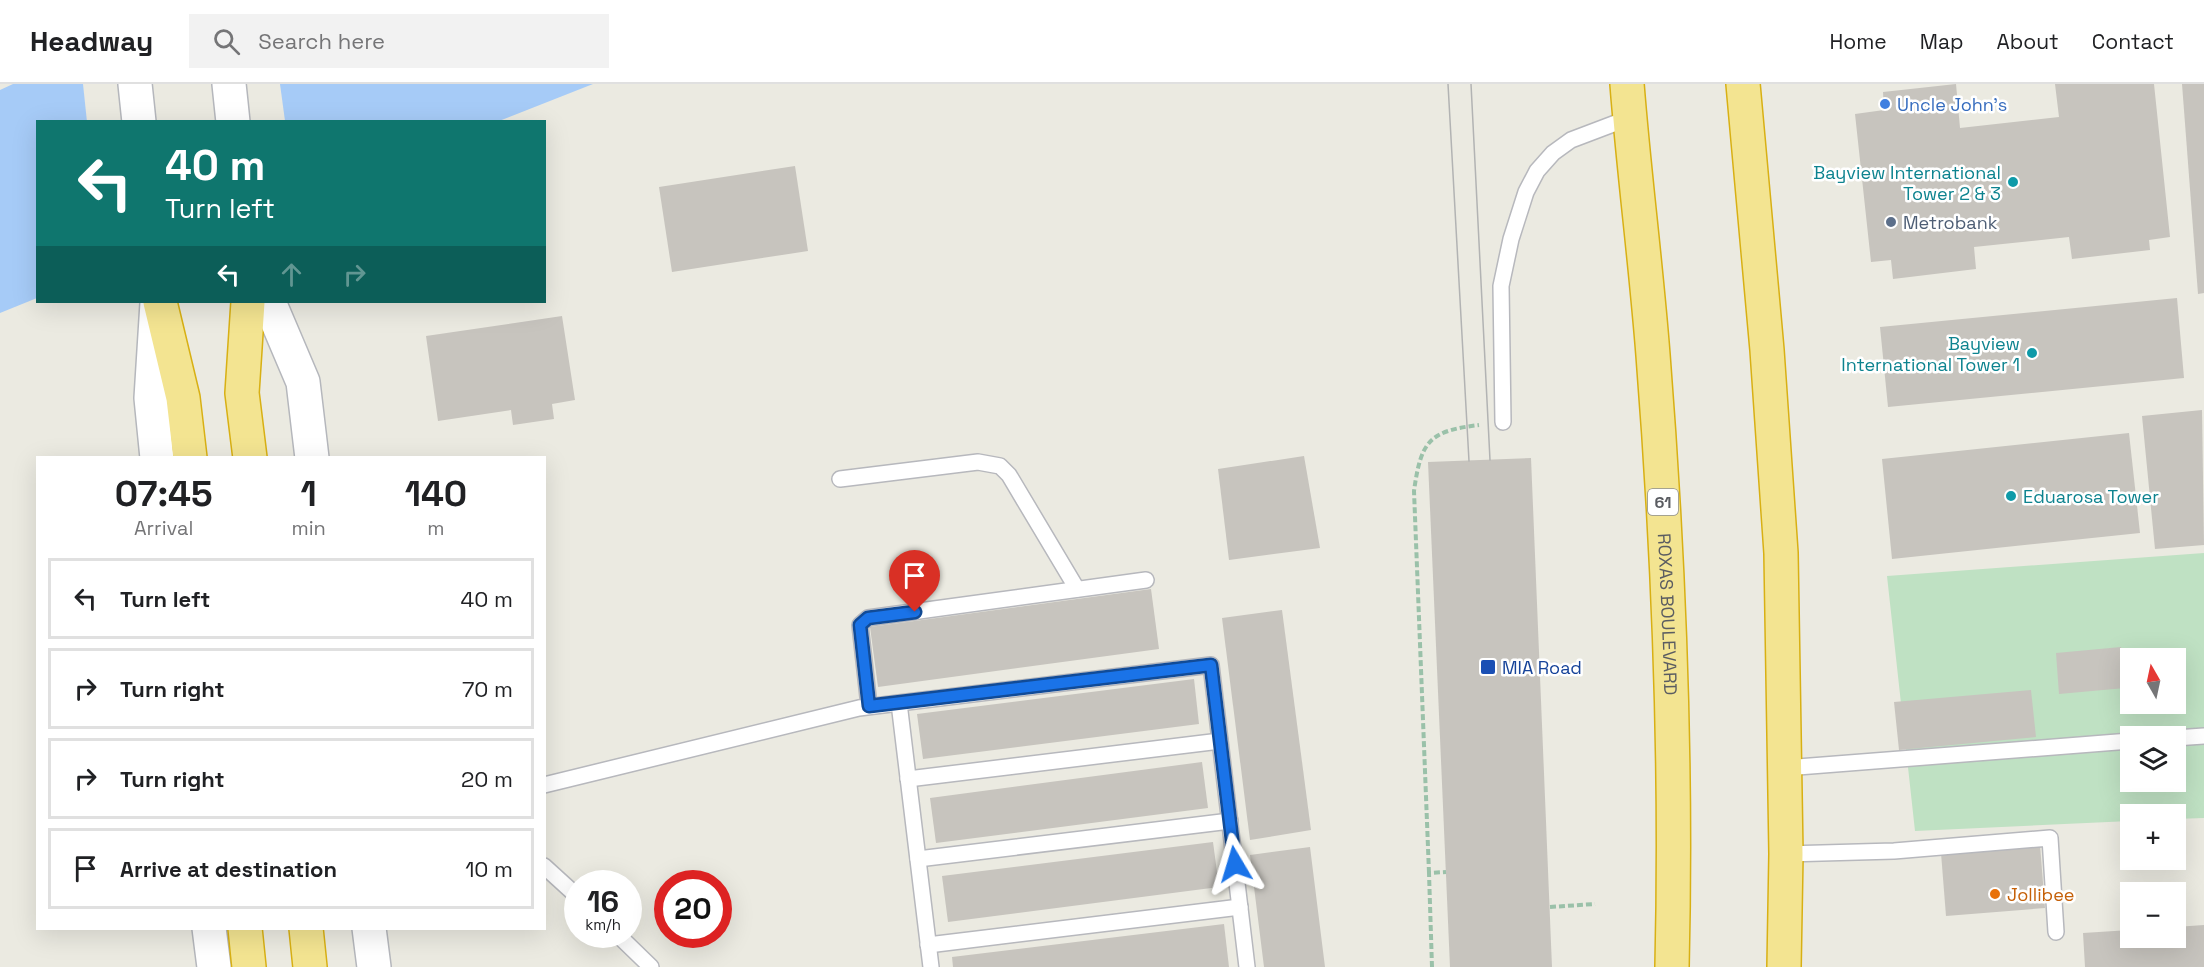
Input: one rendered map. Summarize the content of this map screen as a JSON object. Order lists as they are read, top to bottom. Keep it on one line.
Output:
{"streets":{"highway":["61","ROXAS BOULEVARD"]},"places":{"other":["Uncle John's","Bayview International Tower 2 & 3","Metrobank","Bayview International Tower 1","Eduarosa Tower","Jollibee"],"transit":["MIA Road"]},"north":"top","page":{"header":"Headway","search":"Search here","nav":["Home","Map","About","Contact"],"turn":["40 m","Turn left"],"eta":["07:45","Arrival","1","min","140","m"],"list":[{"name":"Turn left","value":"40 m"},{"name":"Turn right","value":"70 m"},{"name":"Turn right","value":"20 m"},{"name":"Arrive at destination","value":"10 m"}],"map_buttons":["+","−"],"speed":"16 km/h","limit":"20"}}
